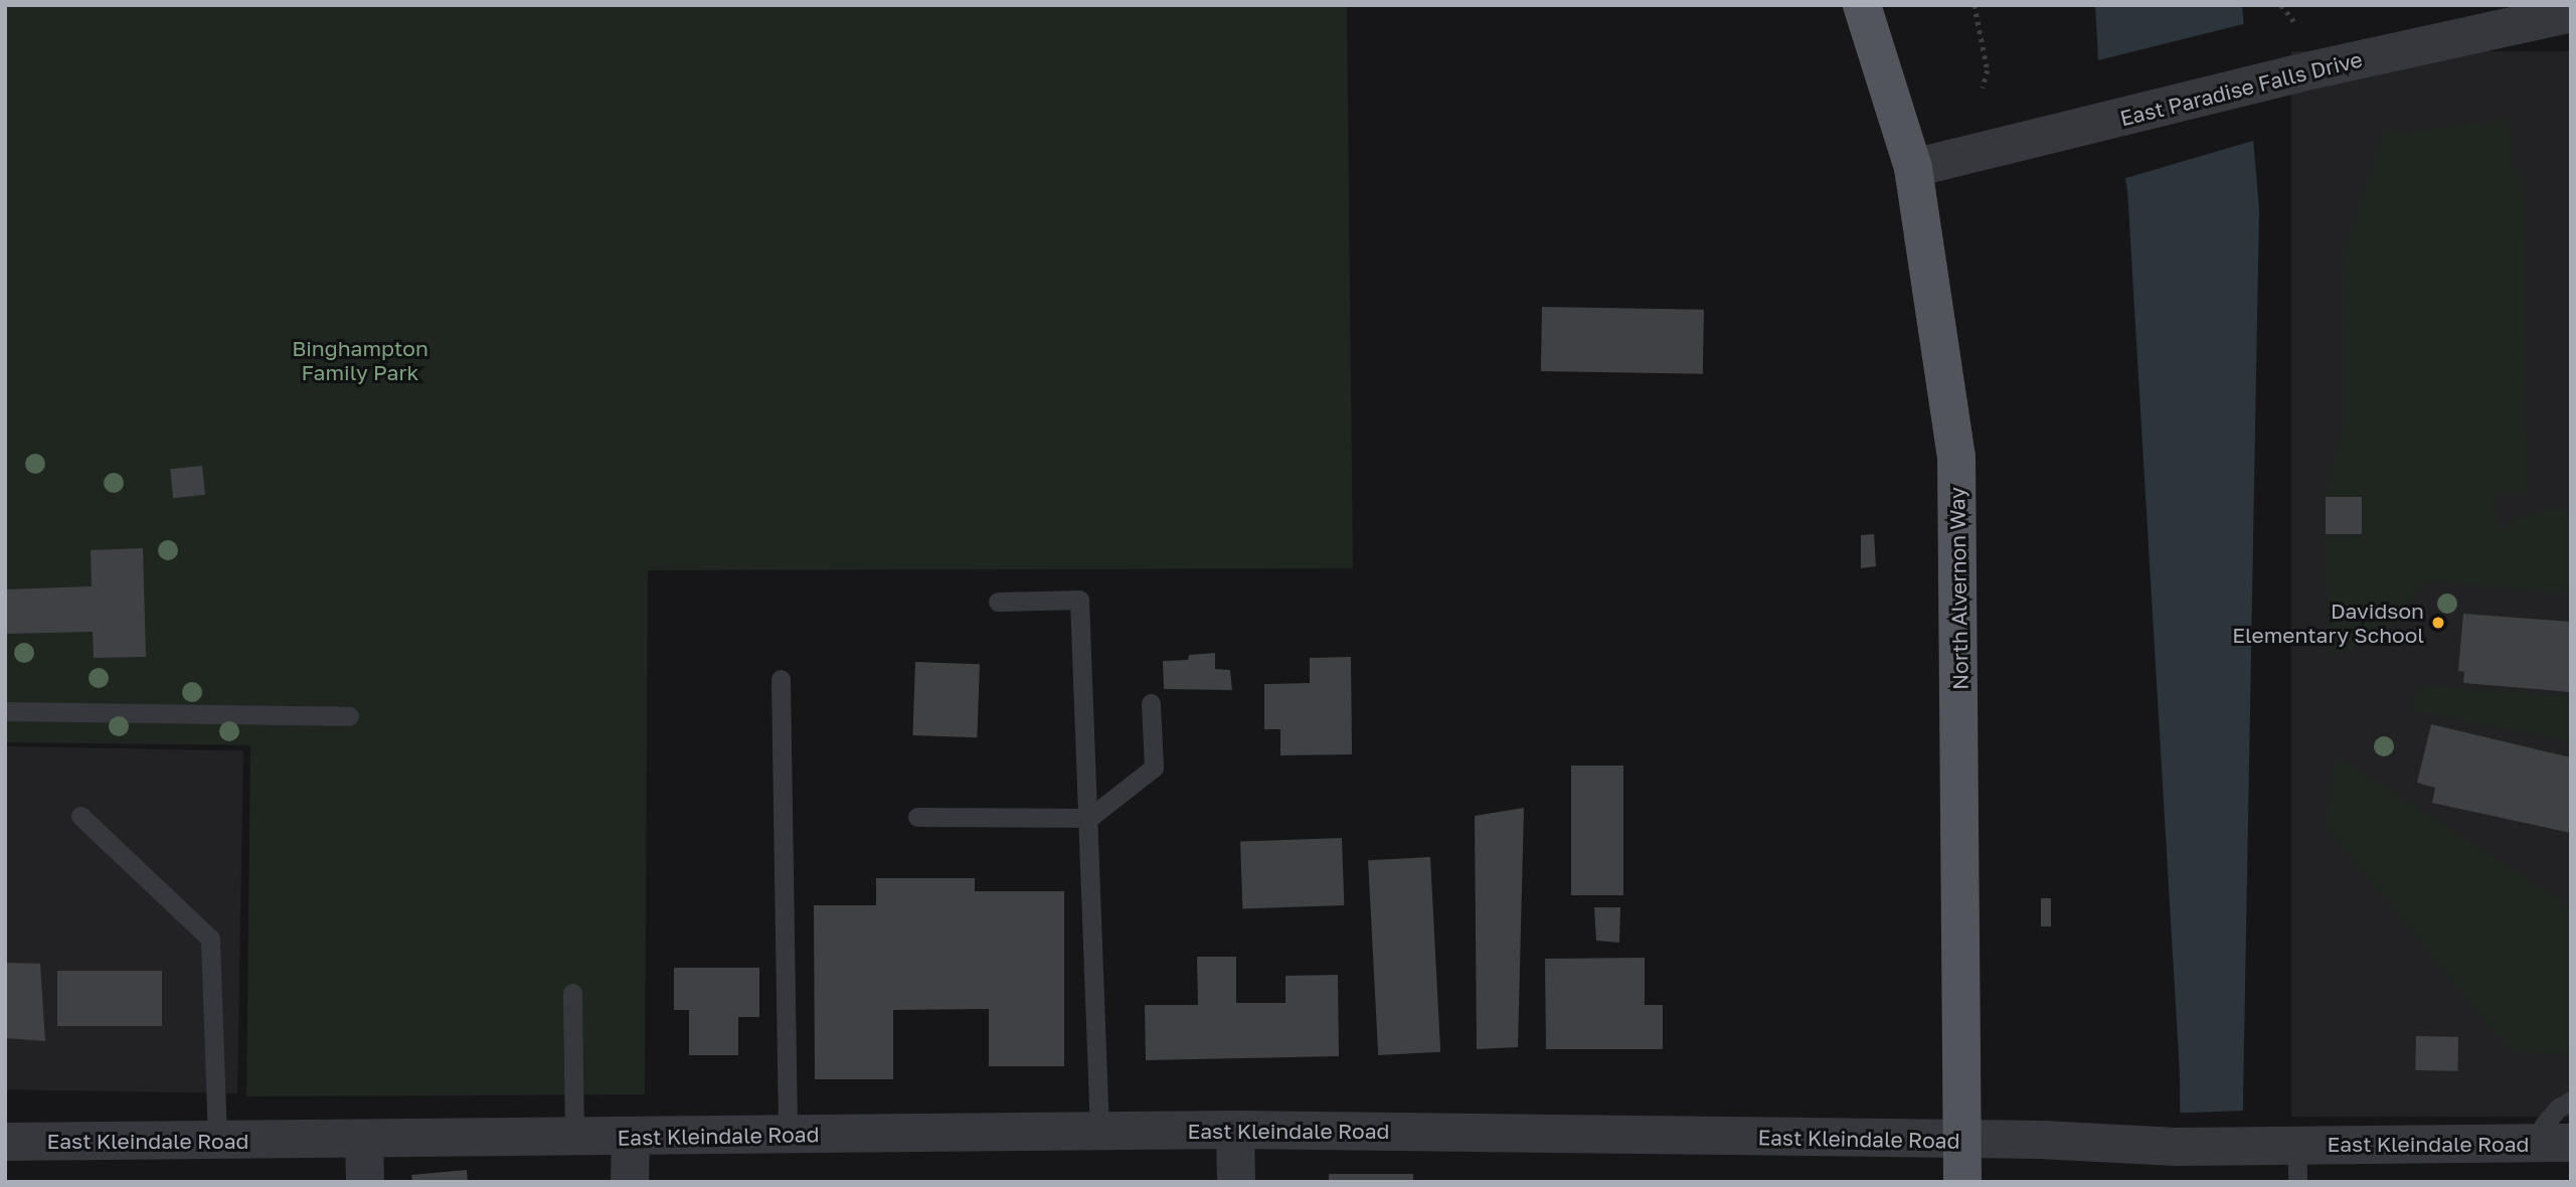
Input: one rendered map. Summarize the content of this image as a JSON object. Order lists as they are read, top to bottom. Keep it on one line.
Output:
{"streets":{"main road":["North Alvernon Way"],"street":["East Paradise Falls Drive","East Kleindale Road"]},"crossings":[["East Paradise Falls Drive","North Alvernon Way"],["North Alvernon Way","East Kleindale Road"]],"parks":["Binghampton Family Park"],"places":["Davidson Elementary School"]}
